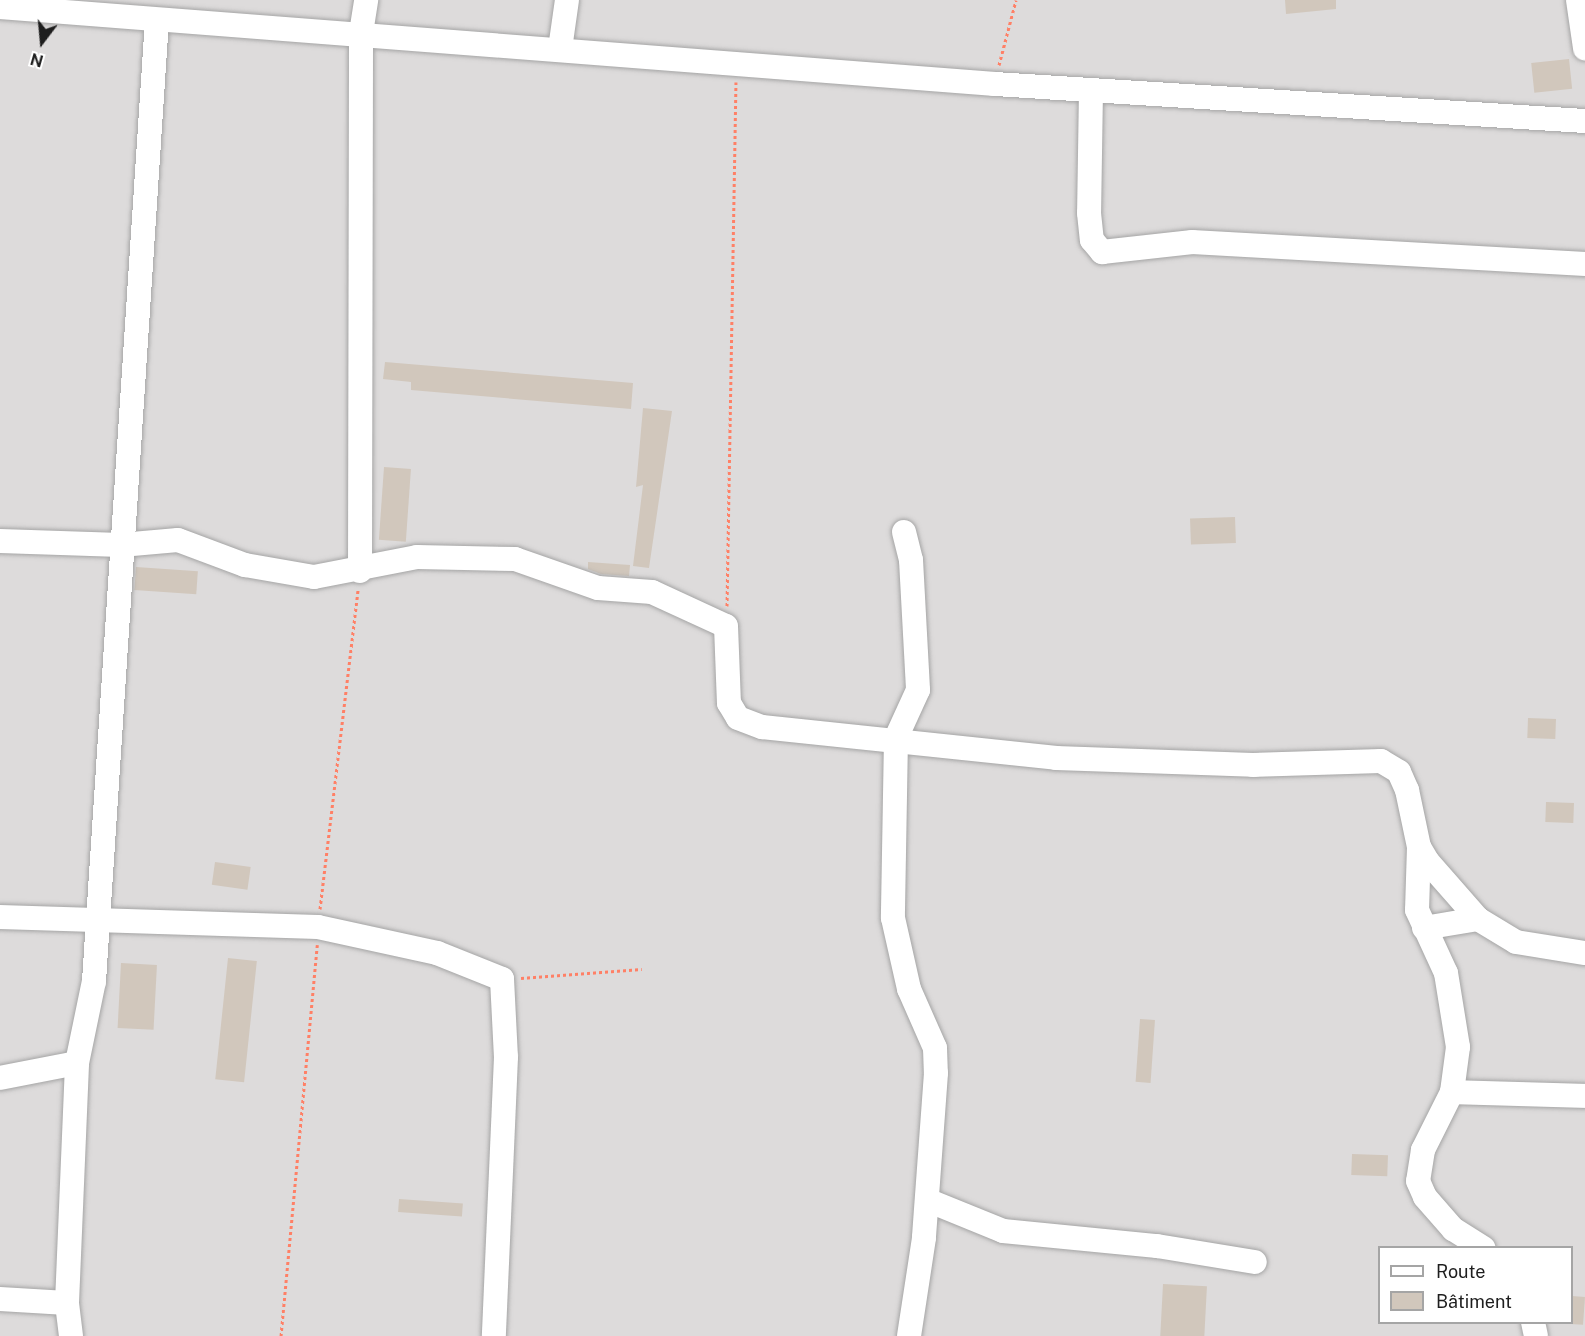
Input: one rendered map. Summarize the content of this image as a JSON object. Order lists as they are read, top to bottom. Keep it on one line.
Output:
{"legend":["Route","Bâtiment"],"north":"bottom"}
